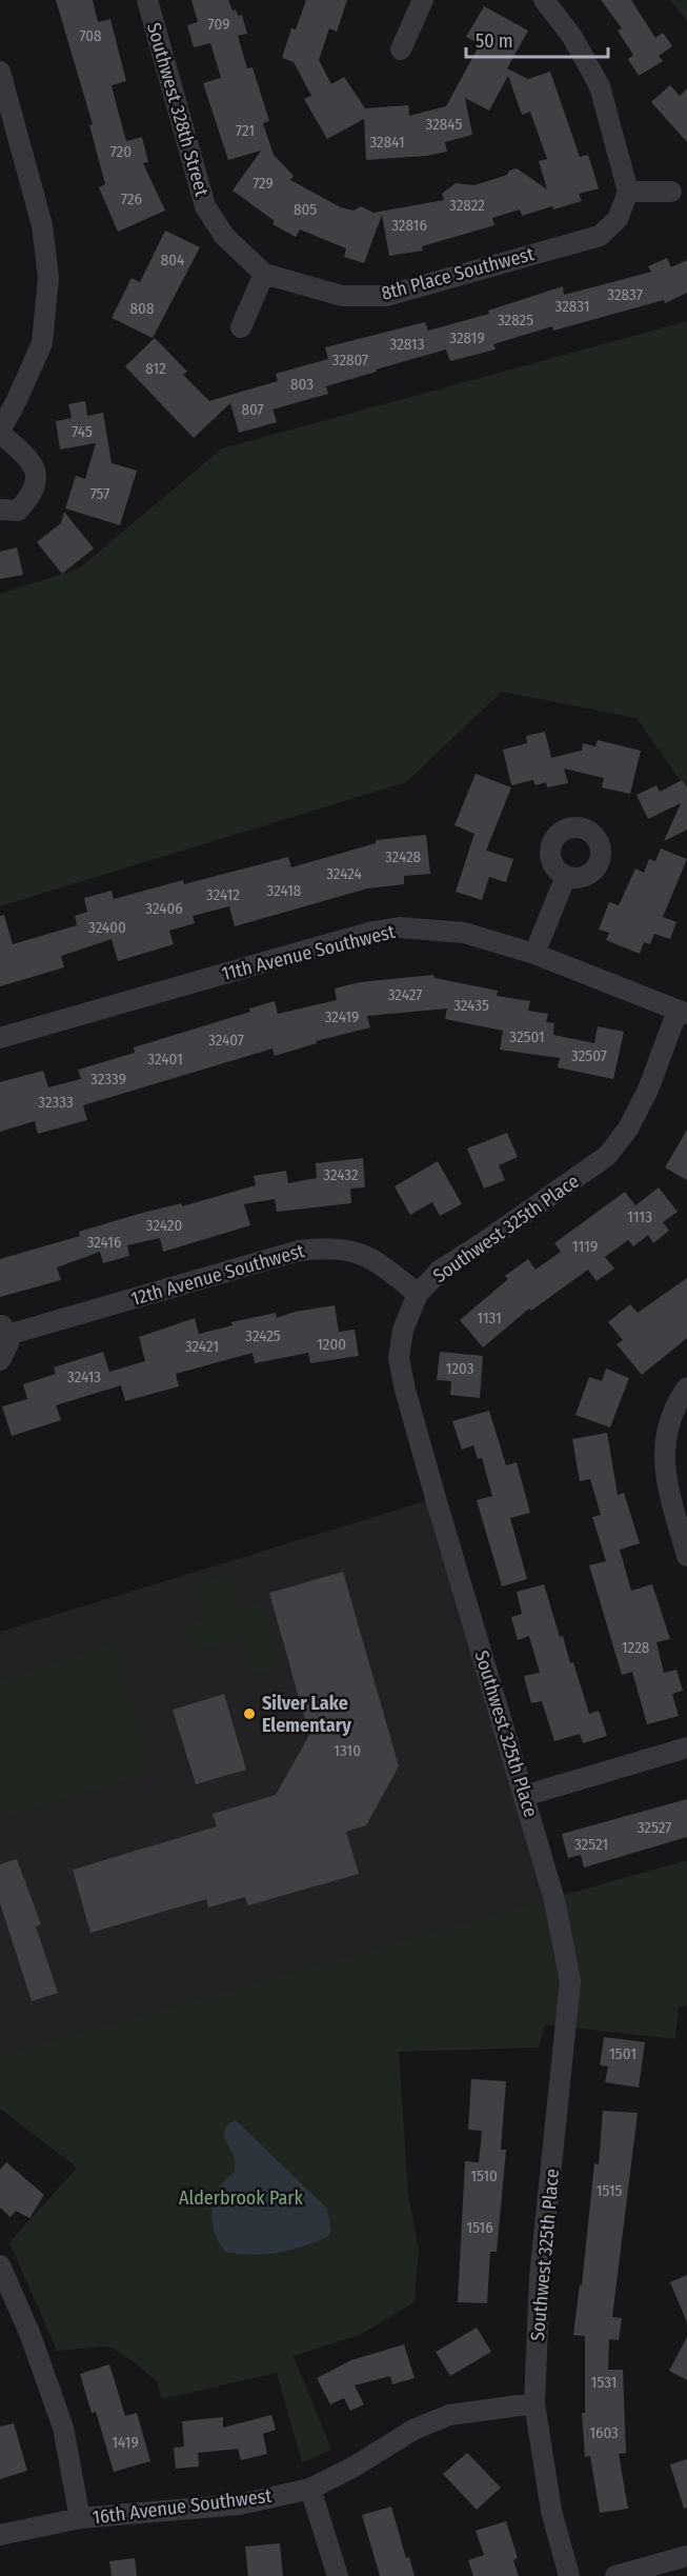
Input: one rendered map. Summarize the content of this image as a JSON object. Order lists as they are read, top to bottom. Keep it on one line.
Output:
{"streets":{"street":["Southwest 328th Street","8th Place Southwest","11th Avenue Southwest","Southwest 325th Place","12th Avenue Southwest","16th Avenue Southwest"]},"crossings":[["Southwest 328th Street","8th Place Southwest"],["11th Avenue Southwest","Southwest 325th Place"],["Southwest 325th Place","12th Avenue Southwest"],["Southwest 325th Place","16th Avenue Southwest"]],"parks":["Alderbrook Park"],"places":["Silver Lake Elementary"],"house_numbers":["709","708","32845","721","32841","720","729","726","32822","805","32816","804","32837","32831","808","32825","32819","32813","32807","812","803","807","745","757","32428","32424","32418","32412","32406","32400","32427","32435","32419","32501","32407","32507","32401","32339","32333","32432","1113","32420","32416","1119","1131","32425","1200","32421","1203","32413","1228","1310","32527","32521","1501","1510","1515","1516","1531","1603","1419"],"scale_bar":"50 m"}
